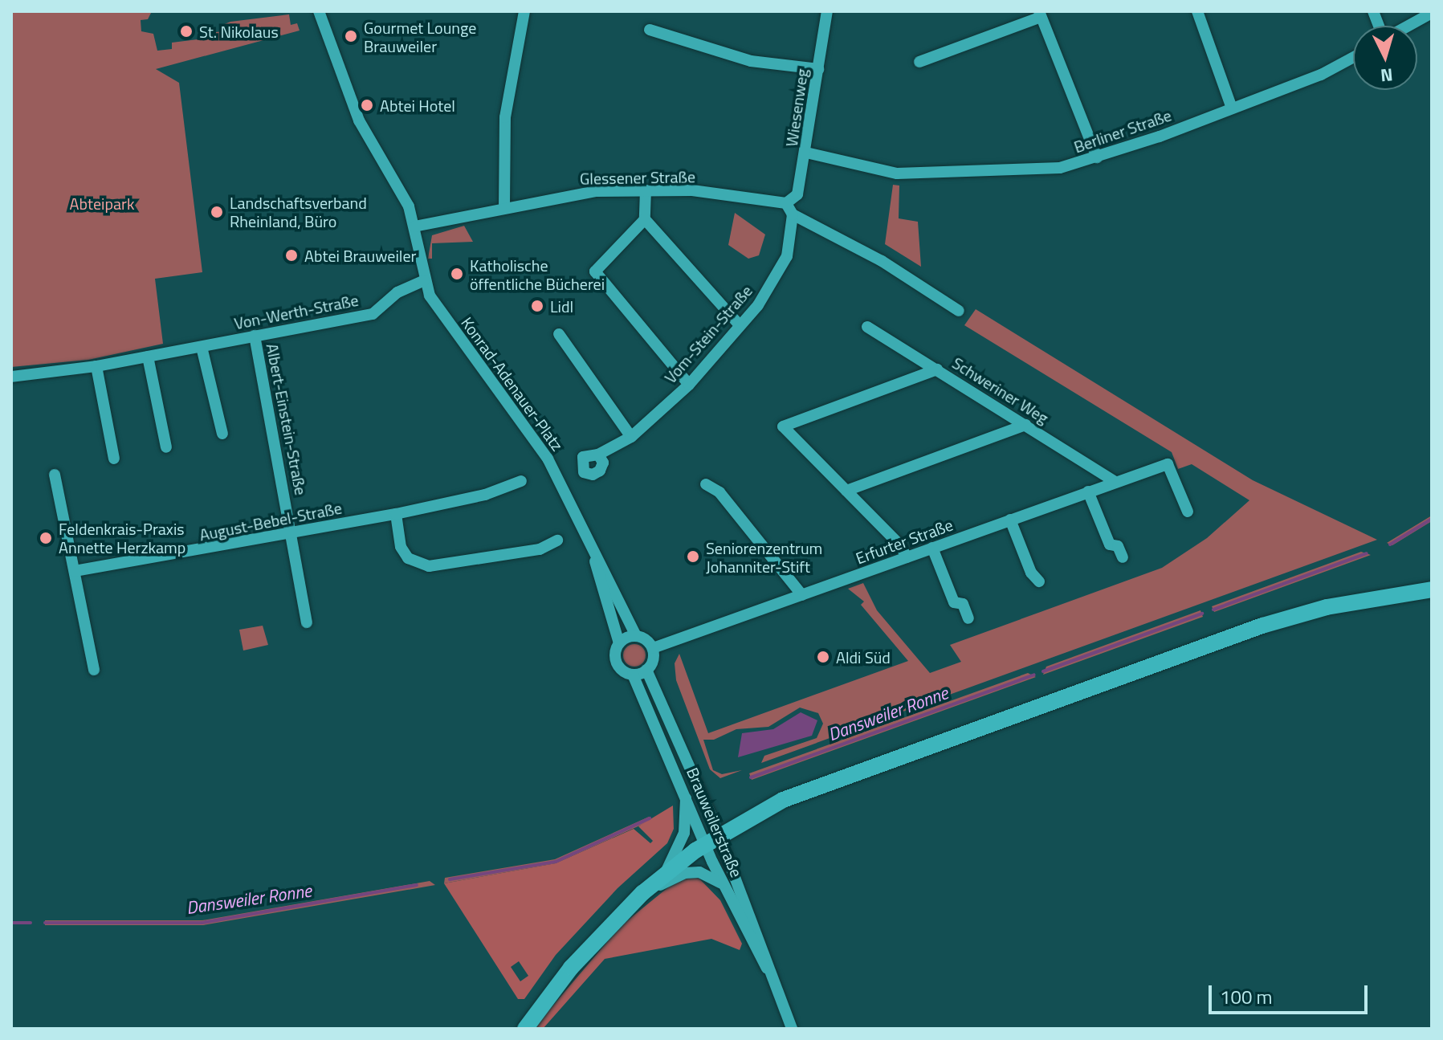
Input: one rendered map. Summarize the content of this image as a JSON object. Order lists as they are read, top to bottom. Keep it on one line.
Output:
{"streets":{"street":["Wiesenweg","Berliner Straße","Glessener Straße","Von-Werth-Straße","Vom-Stein-Straße","Konrad-Adenauer-Platz","Schweriner Weg","Albert-Einstein-Straße","August-Bebel-Straße","Erfurter Straße","Brauweilerstraße"]},"crossings":[["Wiesenweg","Berliner Straße"],["Wiesenweg","Glessener Straße"],["Glessener Straße","Konrad-Adenauer-Platz"],["Von-Werth-Straße","Konrad-Adenauer-Platz"],["Von-Werth-Straße","Albert-Einstein-Straße"],["Konrad-Adenauer-Platz","Erfurter Straße"],["Konrad-Adenauer-Platz","Brauweilerstraße"],["Schweriner Weg","Erfurter Straße"],["Albert-Einstein-Straße","August-Bebel-Straße"],["Erfurter Straße","Brauweilerstraße"]],"water":["Dansweiler Ronne"],"parks":["Abteipark"],"places":["St. Nikolaus","Gourmet Lounge Brauweiler","Abtei Hotel","Landschaftsverband Rheinland, Büro","Abtei Brauweiler","Katholische öffentliche Bücherei","Lidl","Feldenkrais-Praxis Annette Herzkamp","Seniorenzentrum Johanniter-Stift","Aldi Süd"],"scale_bar":"100 m","north":"bottom"}
